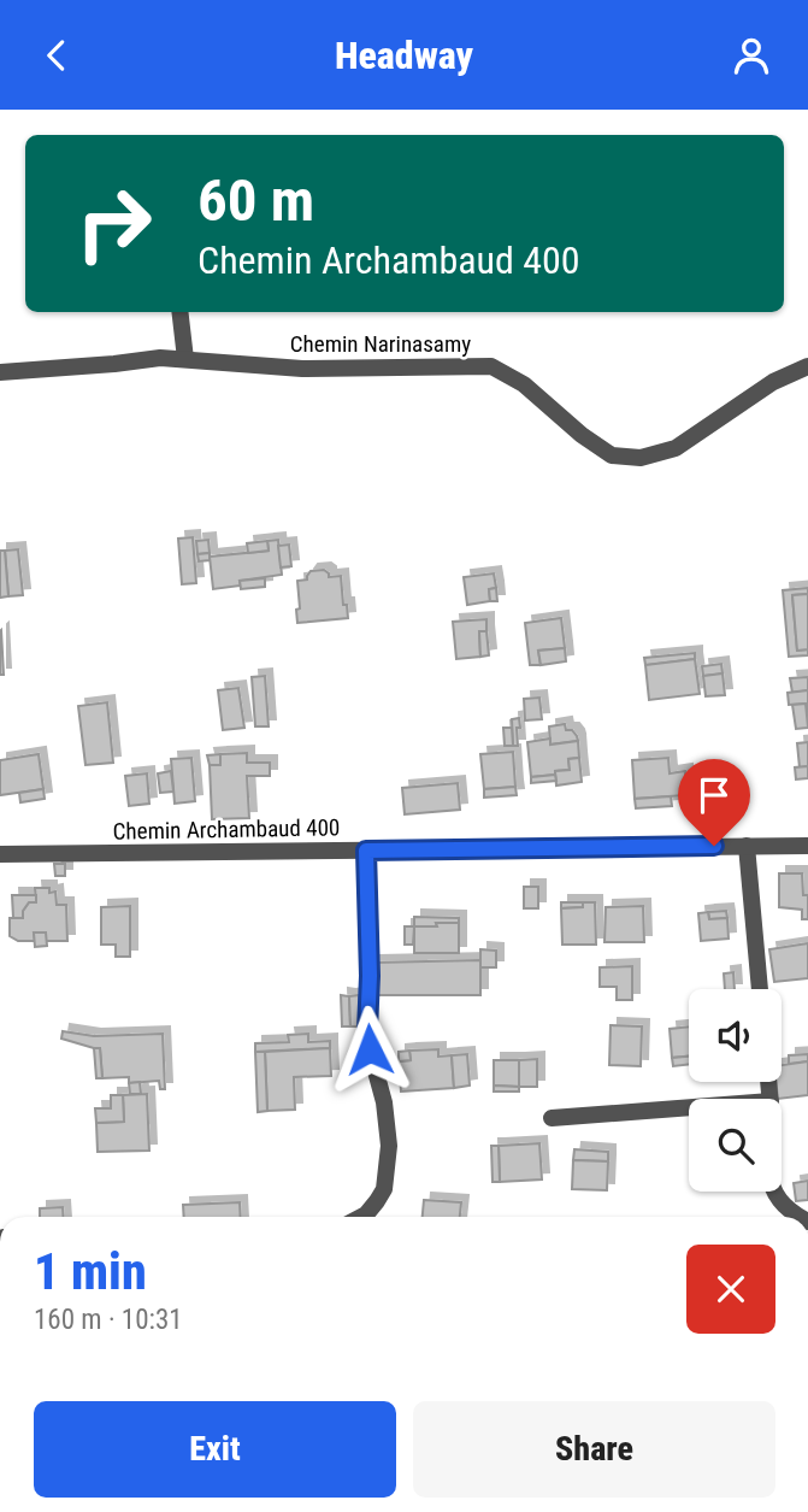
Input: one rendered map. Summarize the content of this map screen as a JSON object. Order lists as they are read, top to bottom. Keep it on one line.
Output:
{"streets":{"street":["Chemin Narinasamy","Chemin Archambaud 400"]},"page":{"header":"Headway","turn":["60 m","Chemin Archambaud 400"],"heading":["1 min","160 m · 10:31"],"buttons":["Exit","Share"]}}
